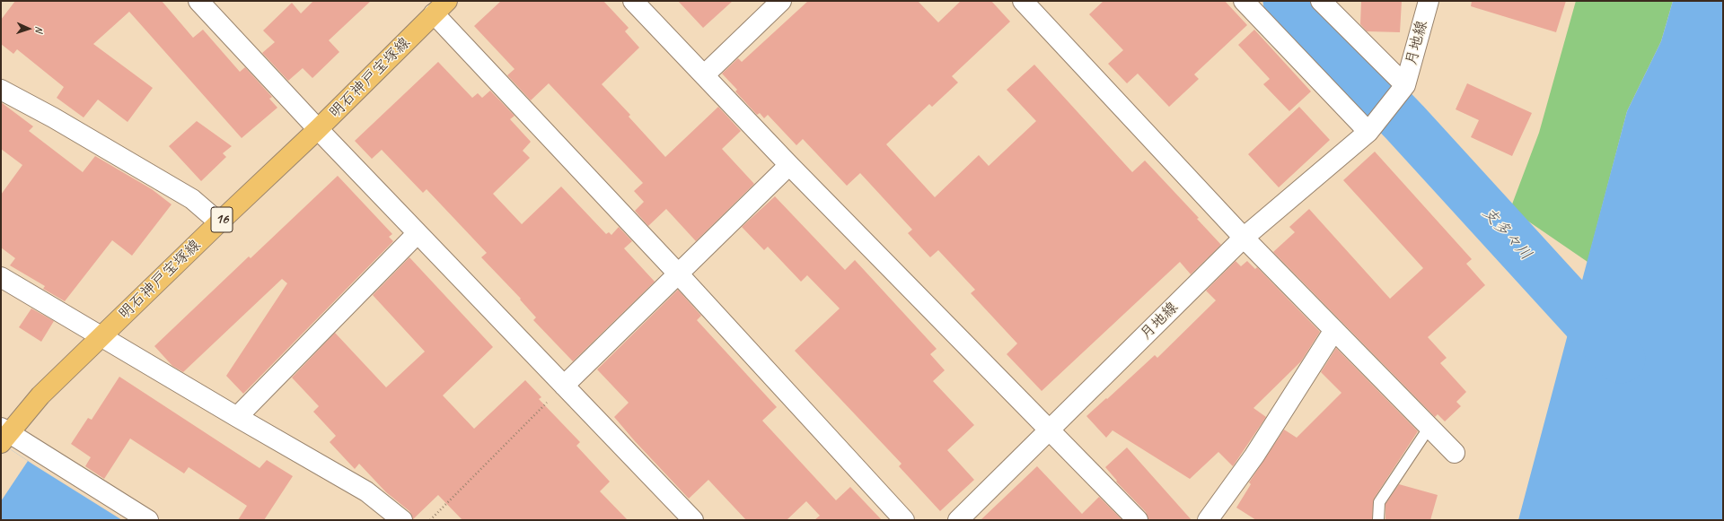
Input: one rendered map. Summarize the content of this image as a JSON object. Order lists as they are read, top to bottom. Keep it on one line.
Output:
{"streets":{"main road":["明石神戸宝塚線","16"],"street":["月地線"]},"water":["支多々川"],"north":"right"}
